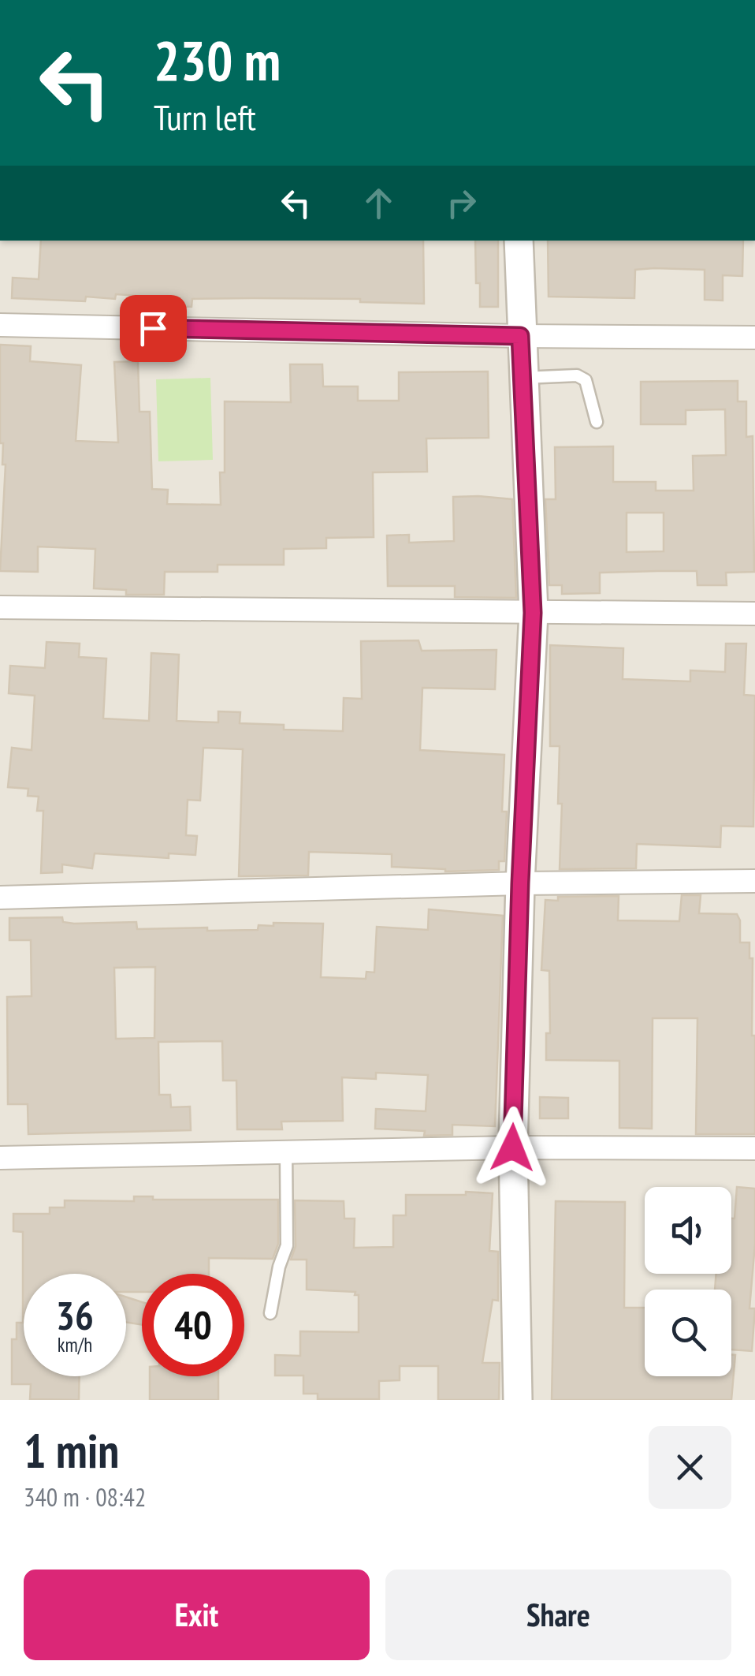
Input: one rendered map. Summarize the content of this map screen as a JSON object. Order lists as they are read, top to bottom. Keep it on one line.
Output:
{"page":{"turn":["230 m","Turn left"],"speed":"36 km/h","limit":"40","heading":["1 min","340 m · 08:42"],"buttons":["Exit","Share"]}}
